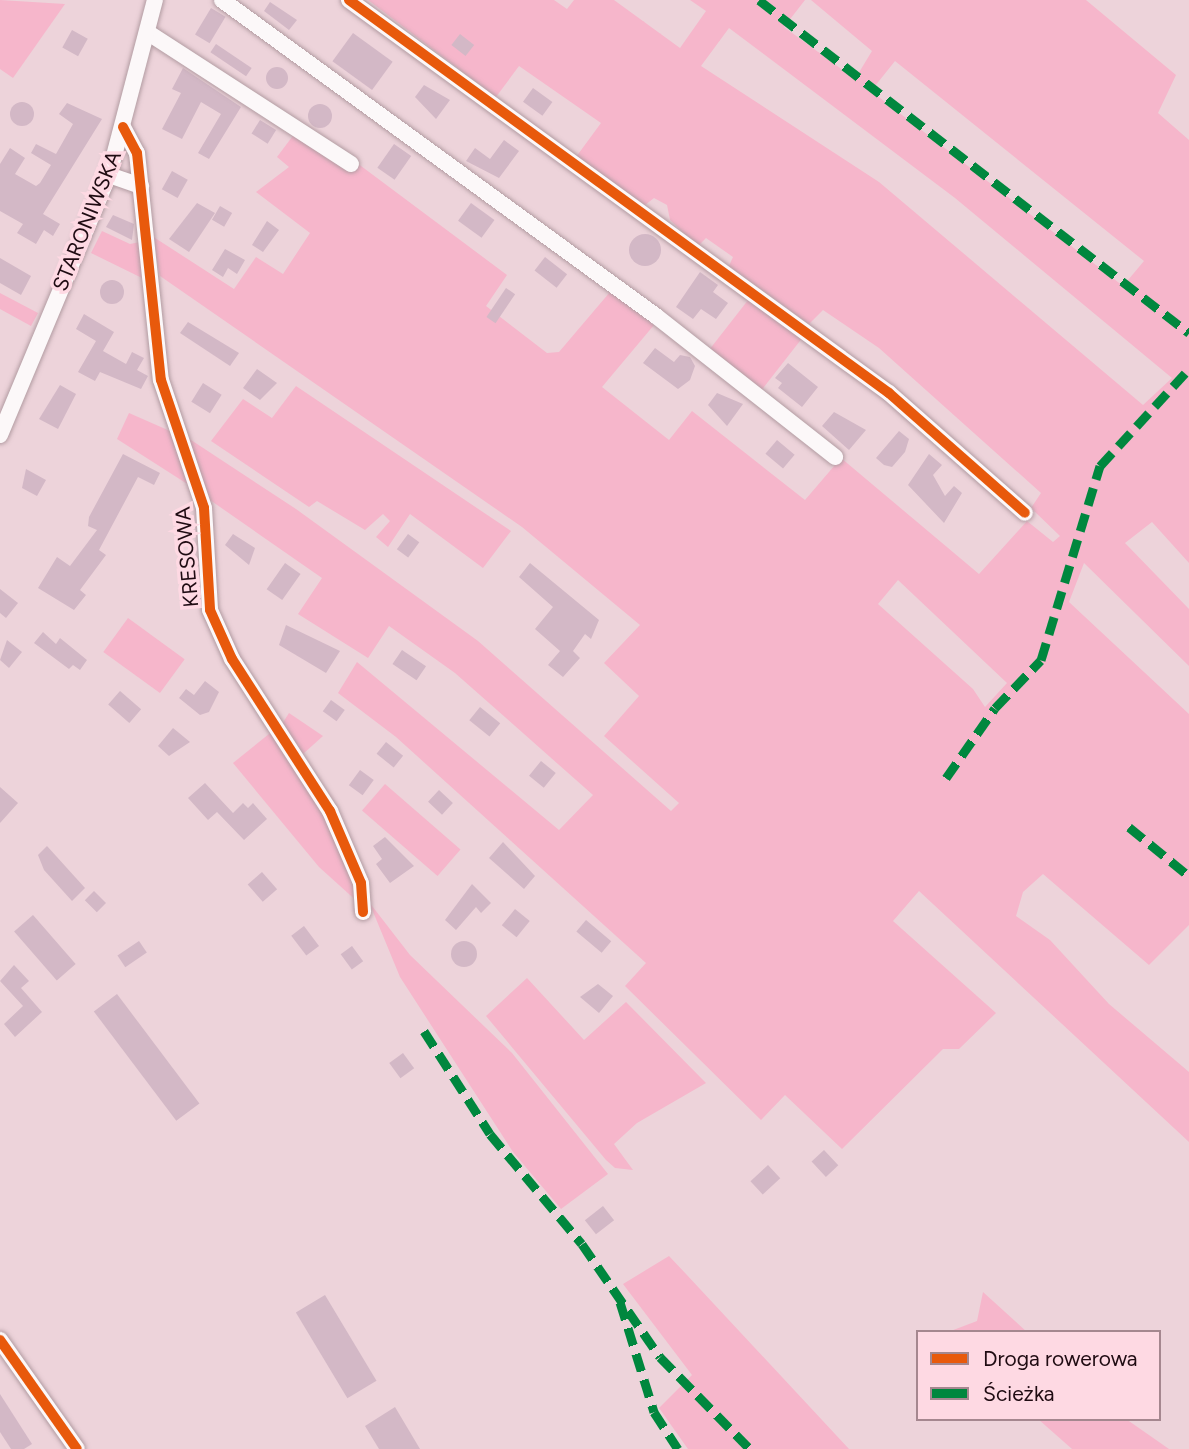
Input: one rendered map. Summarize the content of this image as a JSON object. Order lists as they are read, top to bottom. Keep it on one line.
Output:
{"streets":{"street":["STARONIWSKA","KRESOWA"]},"crossings":[["STARONIWSKA","KRESOWA"]],"legend":["Droga rowerowa","Ścieżka"]}
